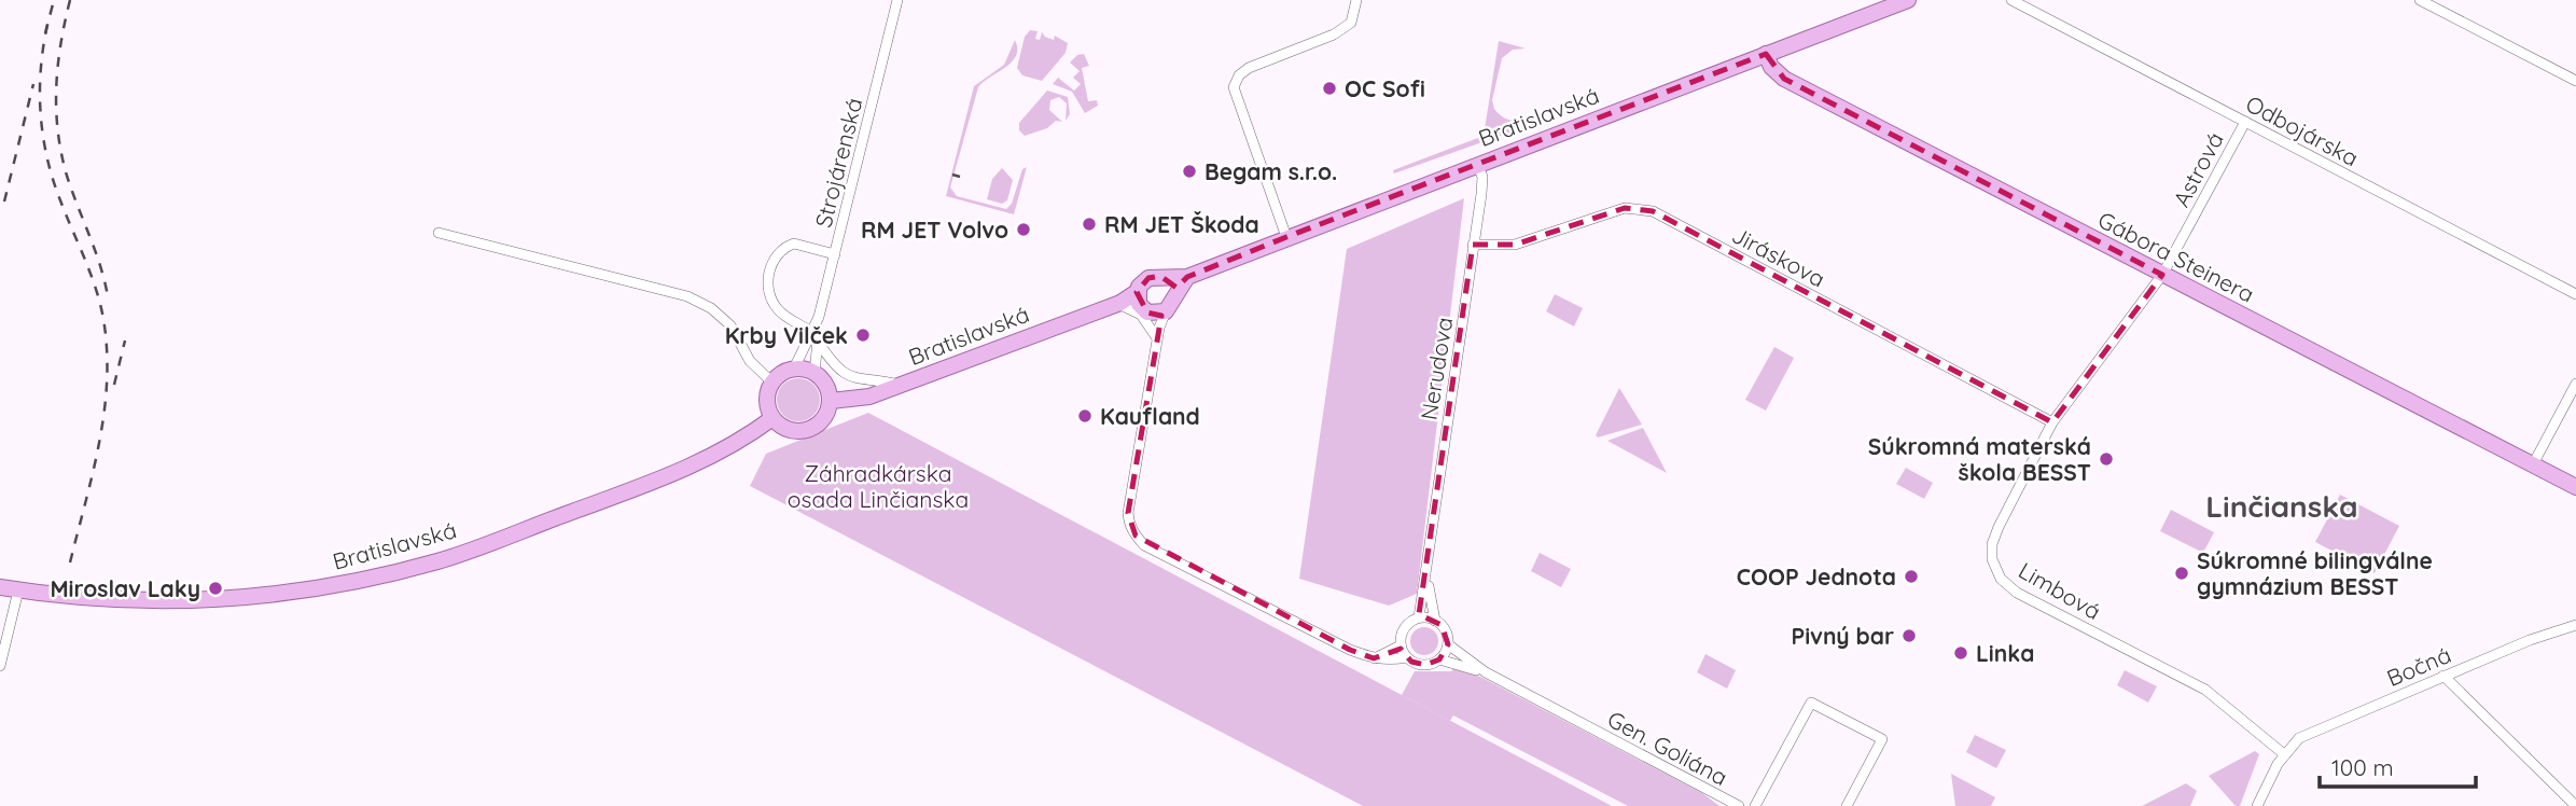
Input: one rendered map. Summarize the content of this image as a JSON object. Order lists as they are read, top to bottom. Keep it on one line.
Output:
{"streets":{"main road":["Bratislavská","Gábora Steinera"],"street":["Odbojárska","Strojárenská","Astrová","Jiráskova","Nerudova","Limbová","Bočná","Gen. Goliána"]},"crossings":[["Bratislavská","Gábora Steinera"],["Bratislavská","Nerudova"],["Odbojárska","Astrová"],["Astrová","Gábora Steinera"],["Astrová","Limbová"],["Jiráskova","Nerudova"],["Jiráskova","Limbová"],["Gábora Steinera","Limbová"],["Limbová","Bočná"]],"districts":["Linčianska"],"parks":["Záhradkárska osada Linčianska"],"places":["OC Sofi","Begam s.r.o.","RM JET Škoda","RM JET Volvo","Krby Vilček","Kaufland","Súkromná materská škola BESST","Súkromné bilingválne gymnázium BESST","COOP Jednota","Miroslav Laky","Pivný bar","Linka"],"scale_bar":"100 m"}
